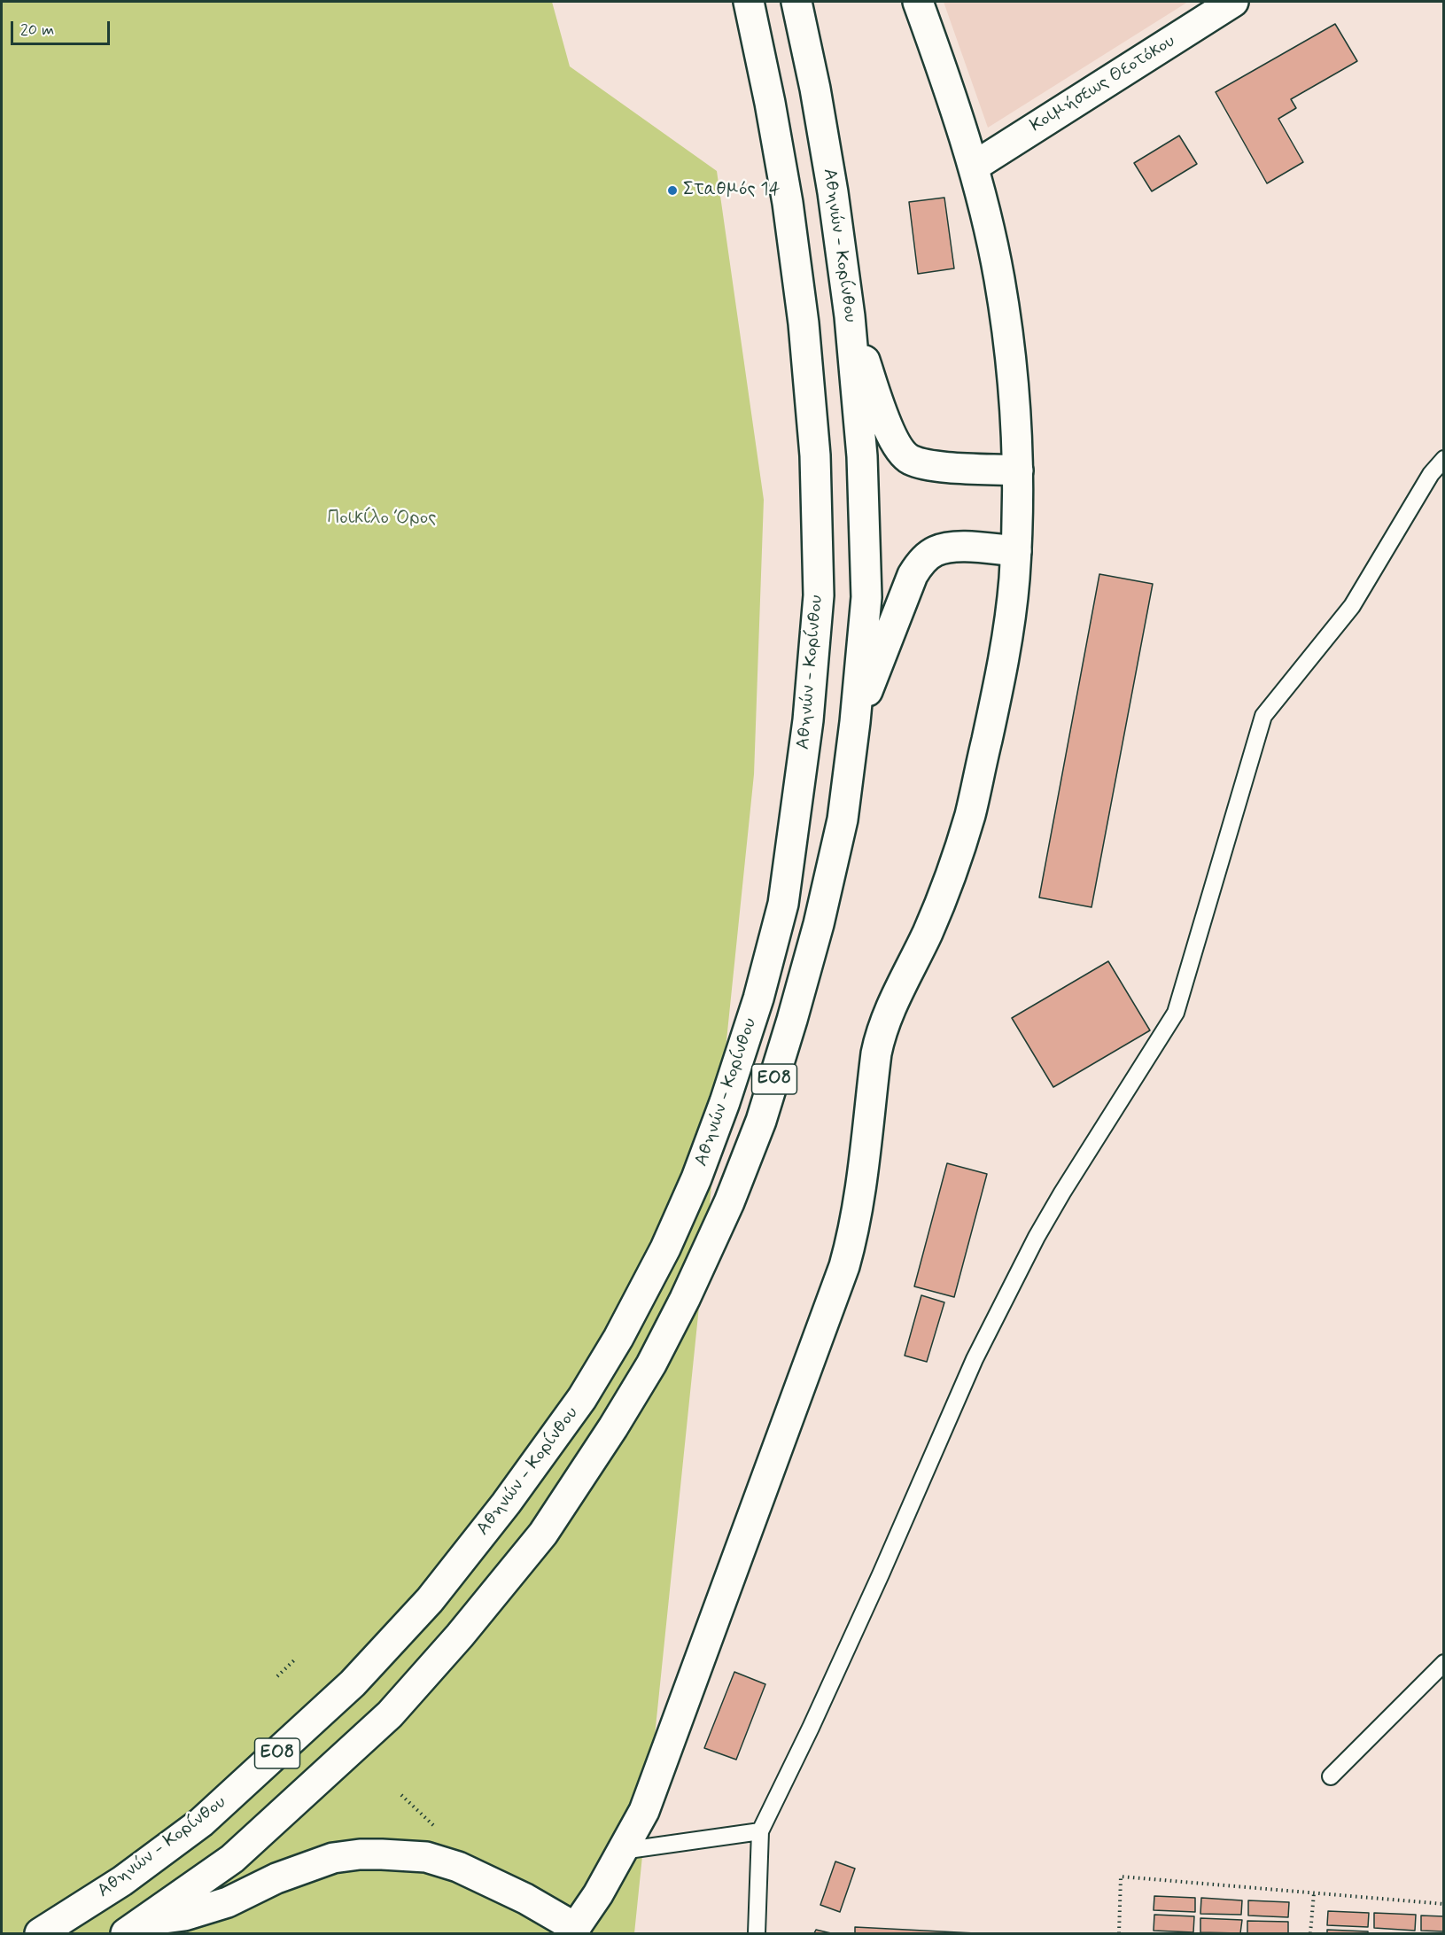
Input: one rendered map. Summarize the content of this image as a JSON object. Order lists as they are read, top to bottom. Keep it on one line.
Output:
{"streets":{"main road":["Κοιμήσεως Θεοτόκου","Αθηνών - Κορίνθου","ΕΟ8"]},"parks":["Ποικίλο Όρος"],"places":["Σταθμός 14"],"scale_bar":"20 m"}
